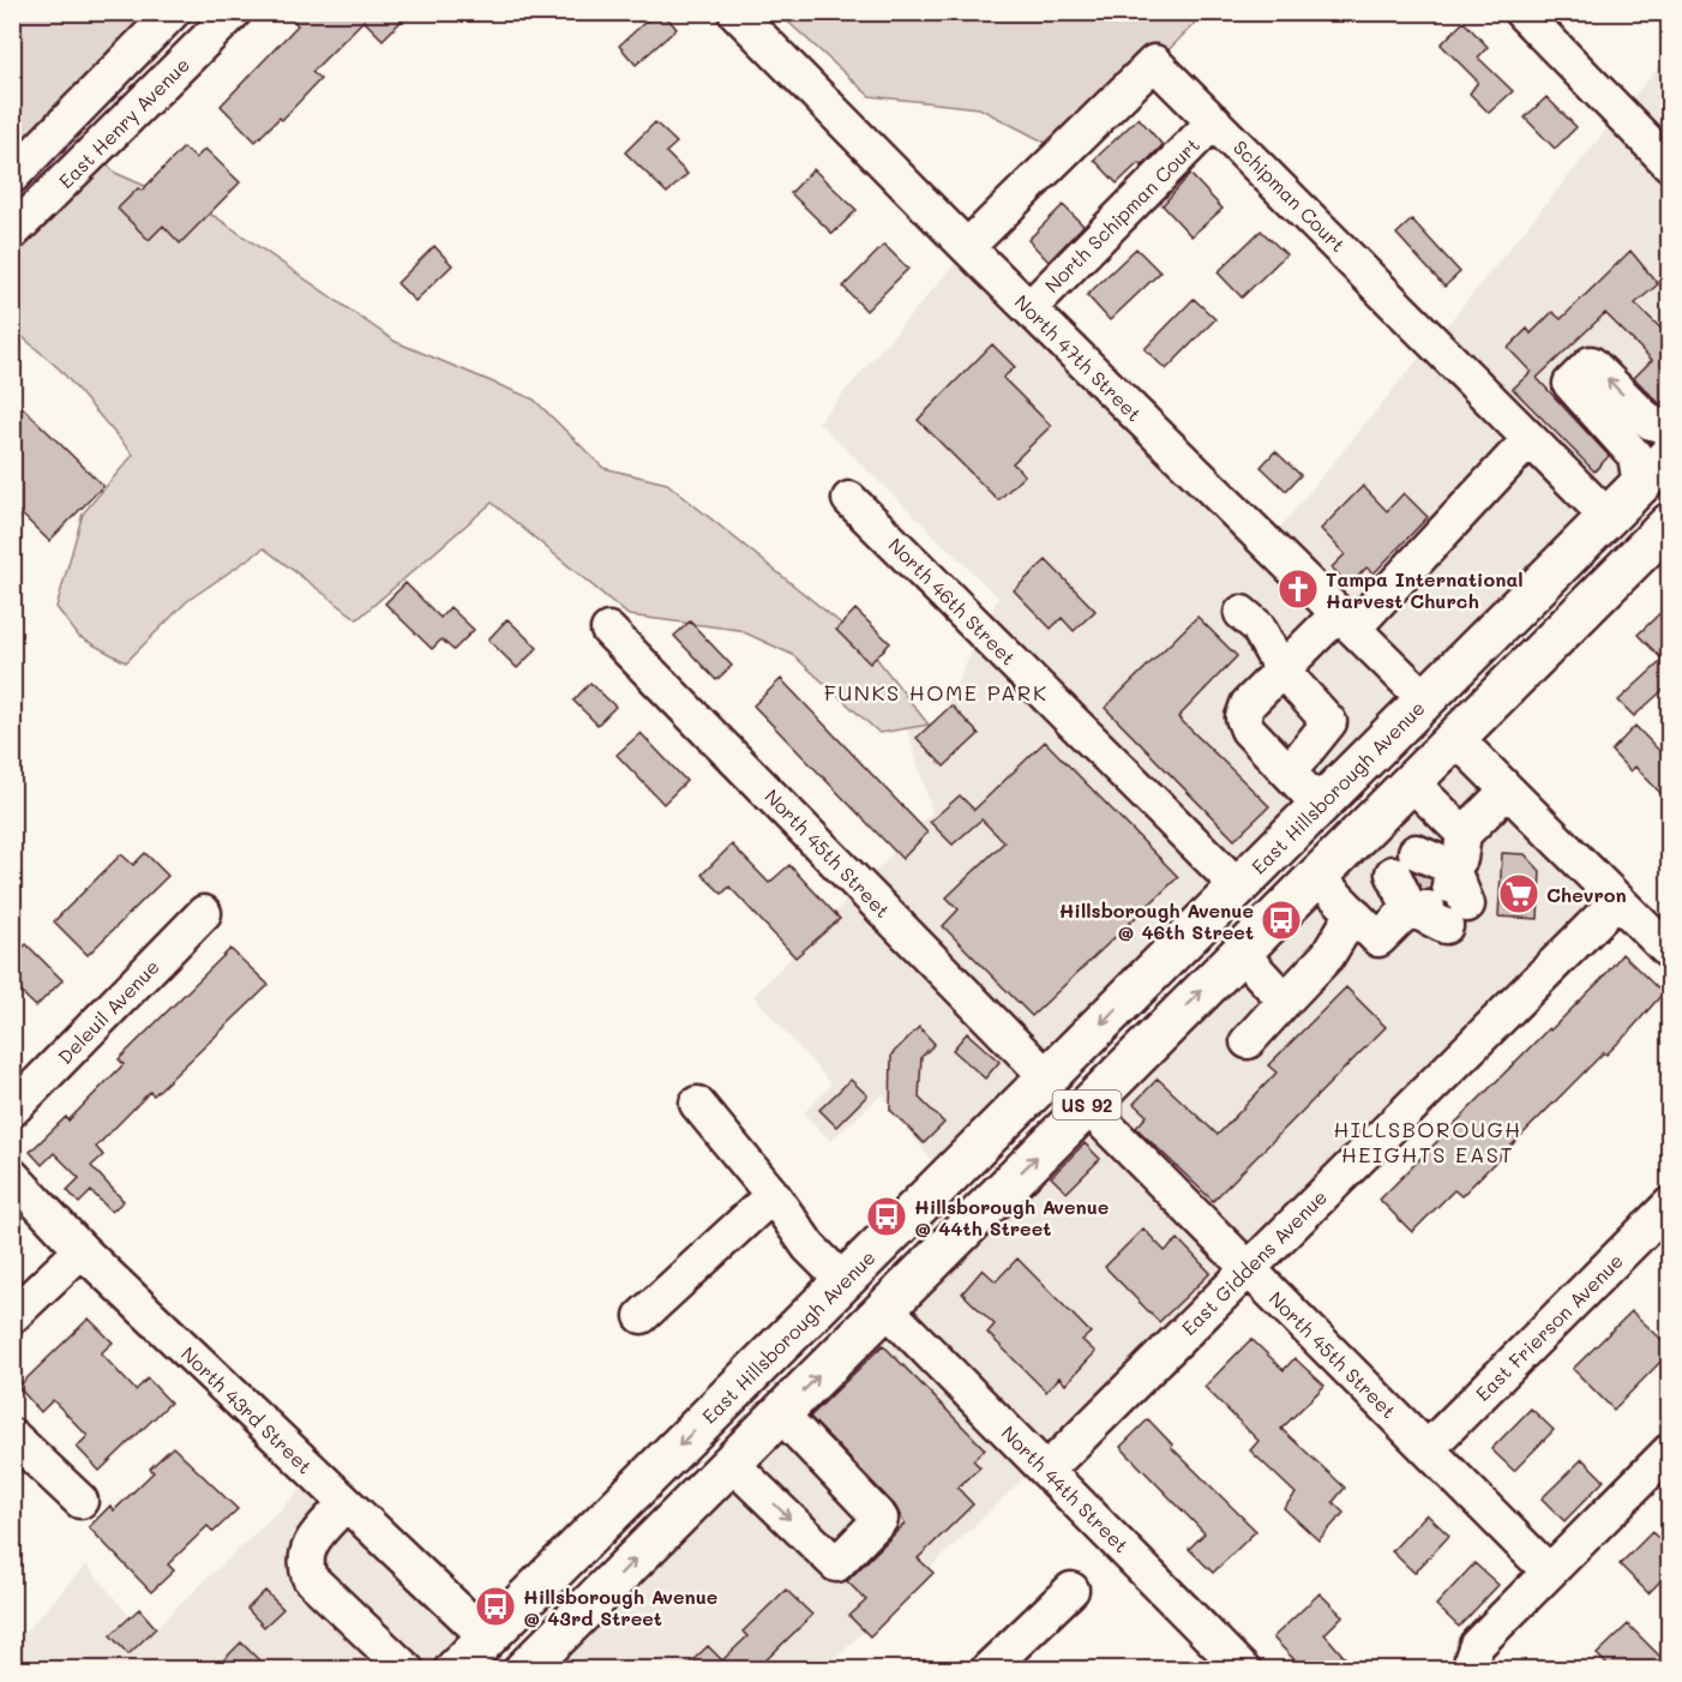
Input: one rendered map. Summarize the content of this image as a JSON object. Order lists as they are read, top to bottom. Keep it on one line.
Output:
{"streets":{"main road":["East Hillsborough Avenue","US 92"],"street":["East Henry Avenue","Schipman Court","North Schipman Court","North 47th Street","North 46th Street","North 45th Street","Deleuil Avenue","East Giddens Avenue","East Frierson Avenue","North 43rd Street","North 44th Street"]},"crossings":[["Schipman Court","North Schipman Court"],["Schipman Court","North 47th Street"],["Schipman Court","East Hillsborough Avenue"],["North Schipman Court","North 47th Street"],["North 47th Street","East Hillsborough Avenue"],["North 46th Street","East Hillsborough Avenue"],["East Hillsborough Avenue","North 45th Street"],["East Hillsborough Avenue","North 43rd Street"],["North 45th Street","US 92"],["North 45th Street","East Giddens Avenue"],["North 45th Street","East Frierson Avenue"],["US 92","North 44th Street"],["East Giddens Avenue","North 44th Street"]],"districts":["FUNKS HOME PARK","HILLSBOROUGH HEIGHTS EAST"],"places":{"church":["Tampa International Harvest Church"],"supermarket":["Chevron"],"bus stop":["Hillsborough Avenue @ 46th Street","Hillsborough Avenue @ 44th Street","Hillsborough Avenue @ 43rd Street"]}}
